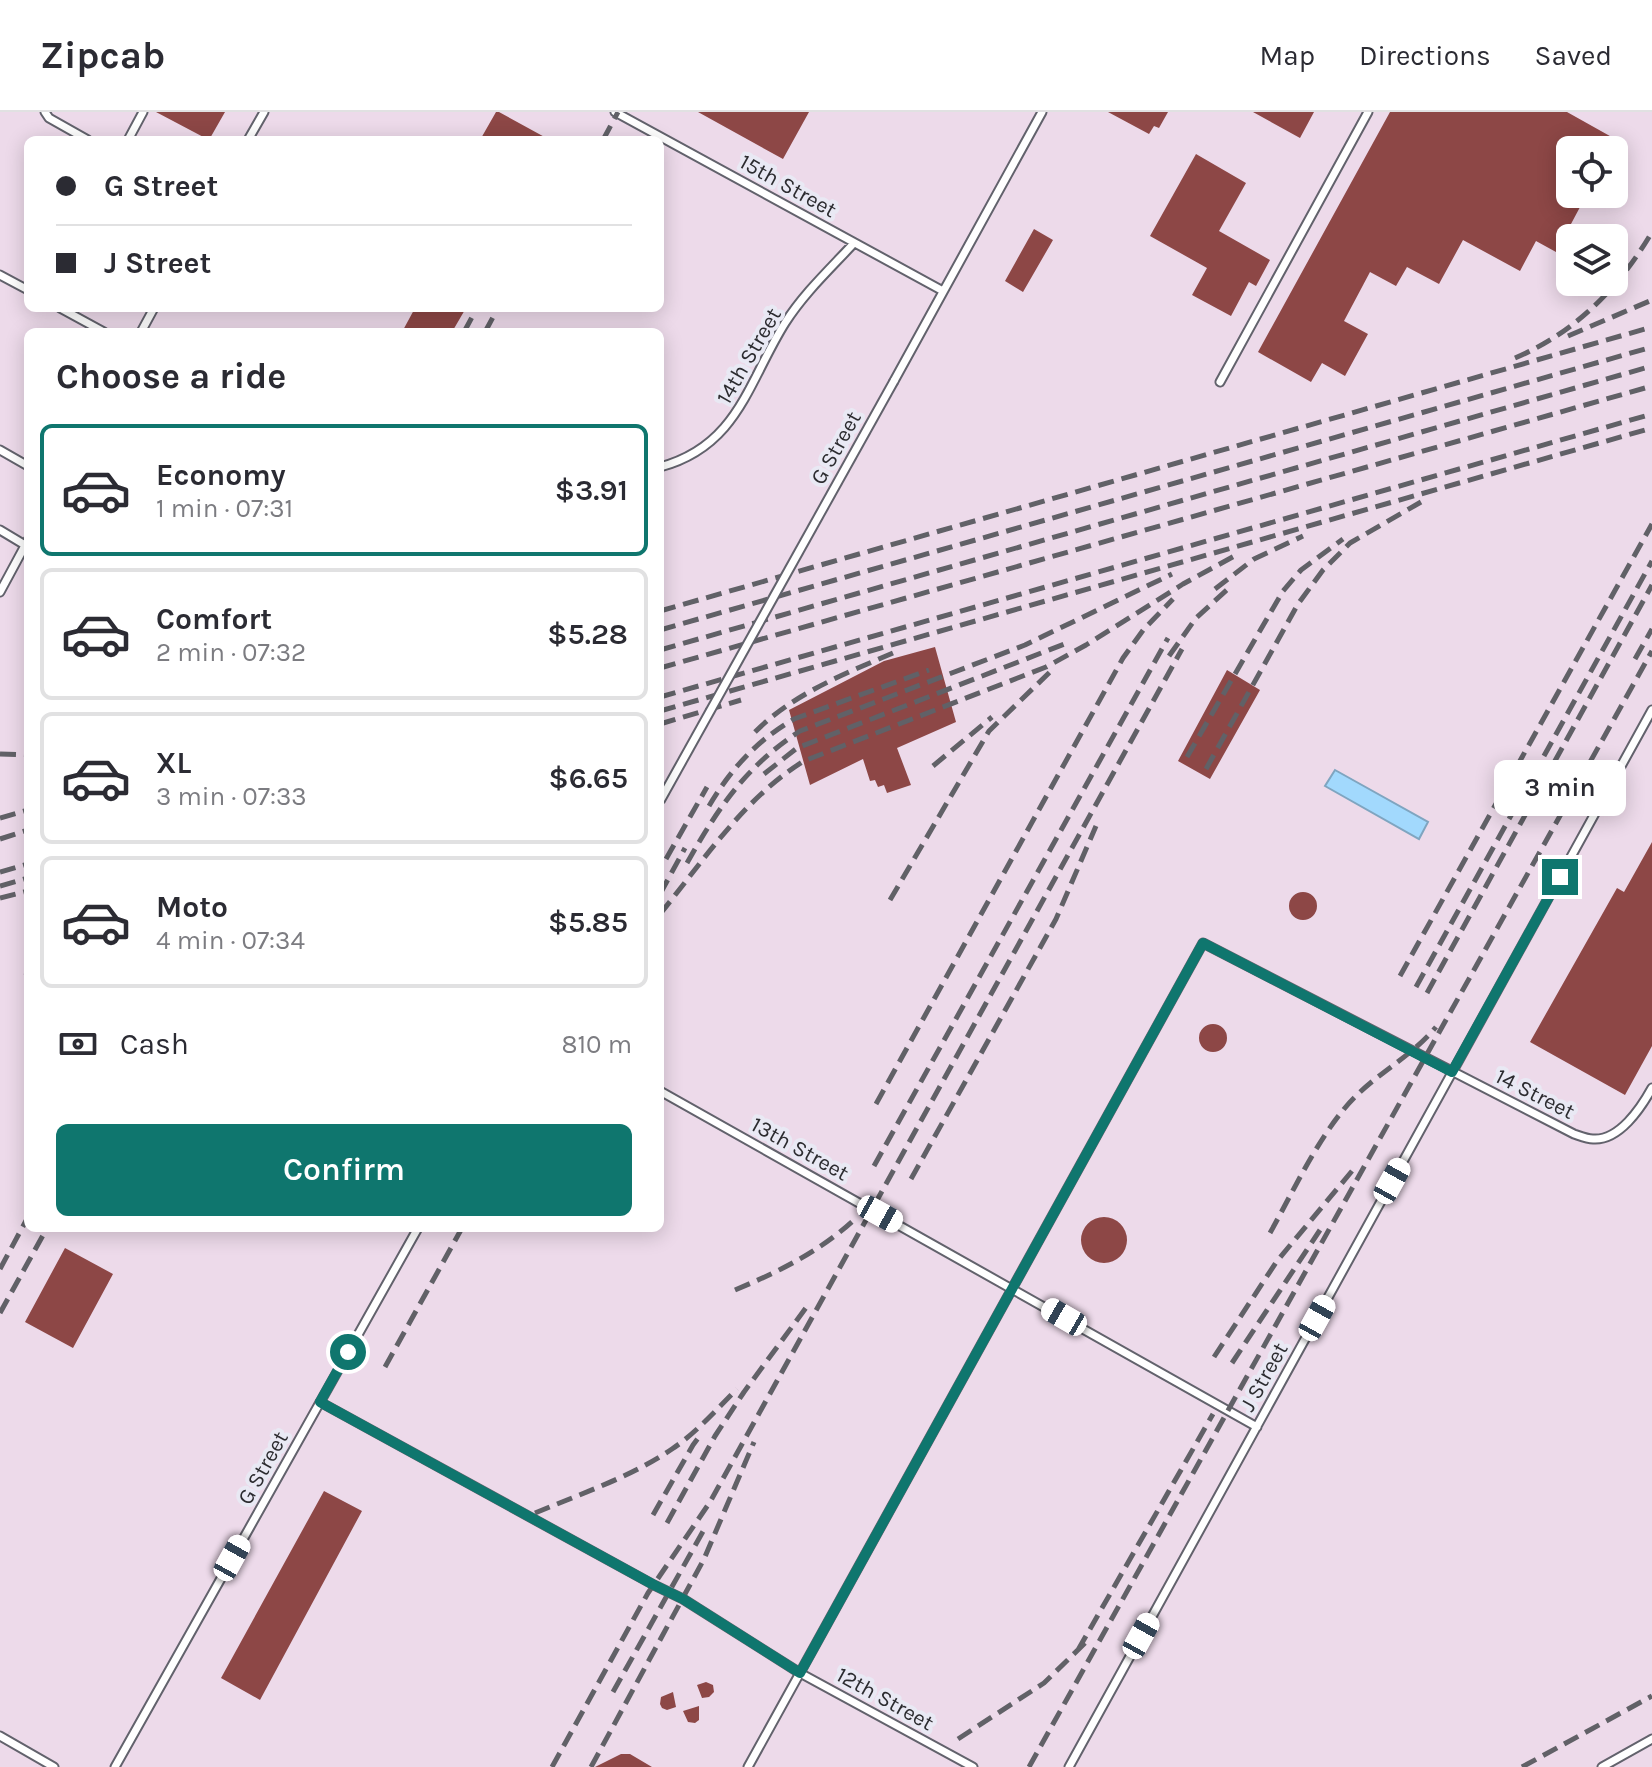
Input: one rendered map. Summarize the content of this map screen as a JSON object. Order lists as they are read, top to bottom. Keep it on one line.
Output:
{"streets":{"lane":["15th Street","14th Street","G Street","14 Street","13th Street","J Street","12th Street"]},"crossings":[["15th Street","14th Street"],["15th Street","G Street"],["G Street","12th Street"],["14 Street","13th Street"],["14 Street","J Street"],["13th Street","J Street"]],"page":{"header":"Zipcab","nav":["Map","Directions","Saved"],"banner":["G Street","J Street"],"heading":"Choose a ride","list":[{"name":"Economy","note":"1 min · 07:31","value":"$3.91"},{"name":"Comfort","note":"2 min · 07:32","value":"$5.28"},{"name":"XL","note":"3 min · 07:33","value":"$6.65"},{"name":"Moto","note":"4 min · 07:34","value":"$5.85"}],"bubble":"3 min","pay":["Cash","810 m"],"buttons":"Confirm"}}
